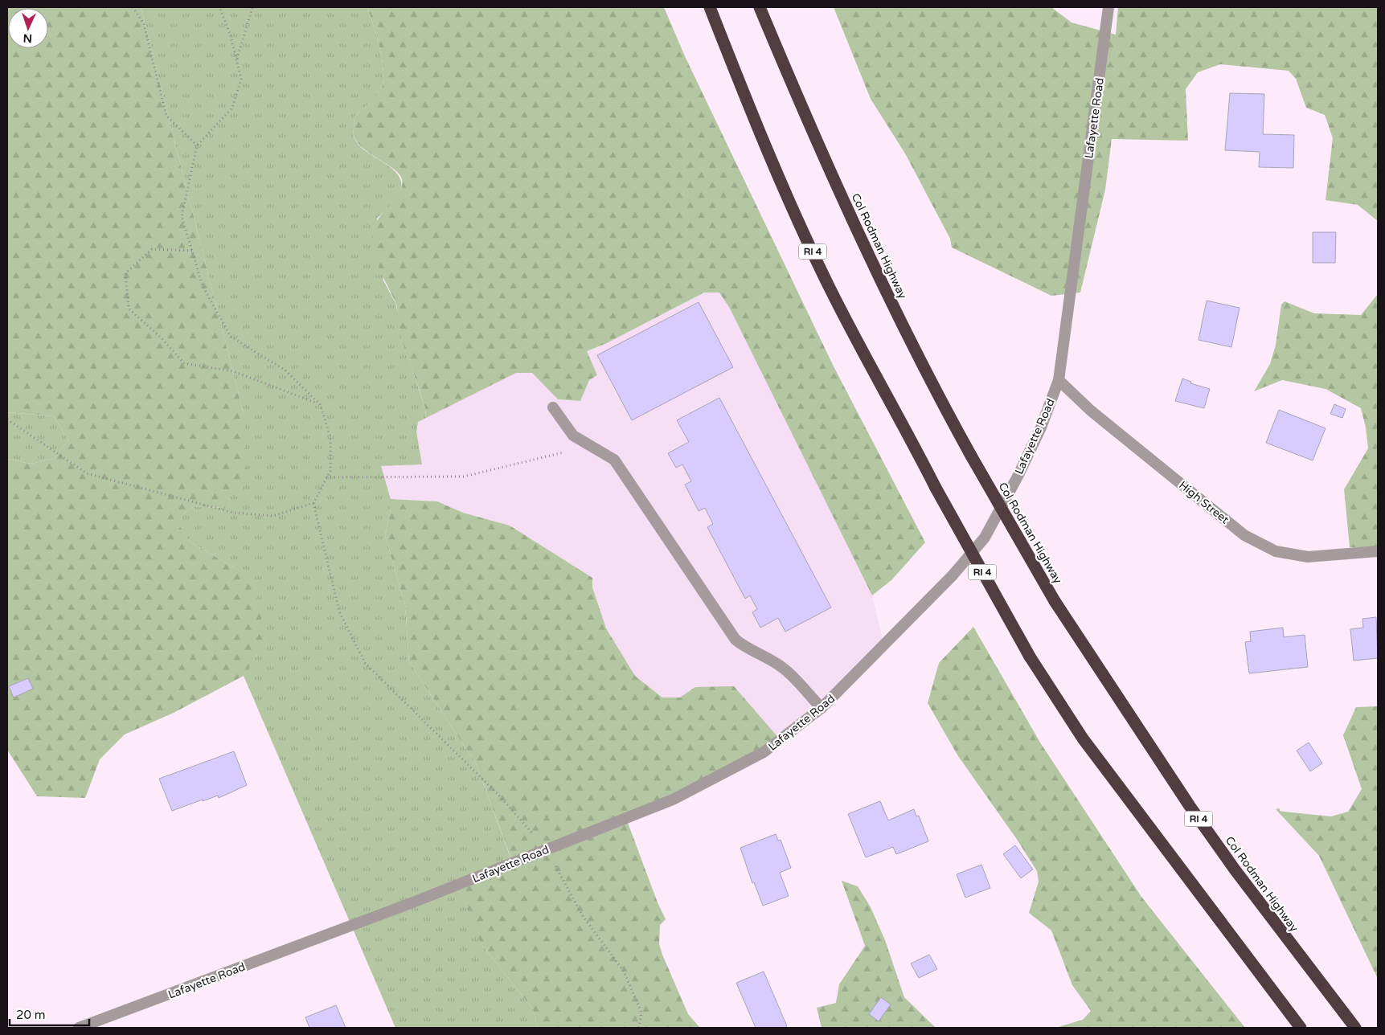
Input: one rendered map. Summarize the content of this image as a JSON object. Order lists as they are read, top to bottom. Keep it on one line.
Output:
{"streets":{"highway":["Col Rodman Highway","RI 4"],"street":["Lafayette Road","High Street"]},"crossings":[["Lafayette Road","High Street"]],"scale_bar":"20 m","north":"bottom"}
